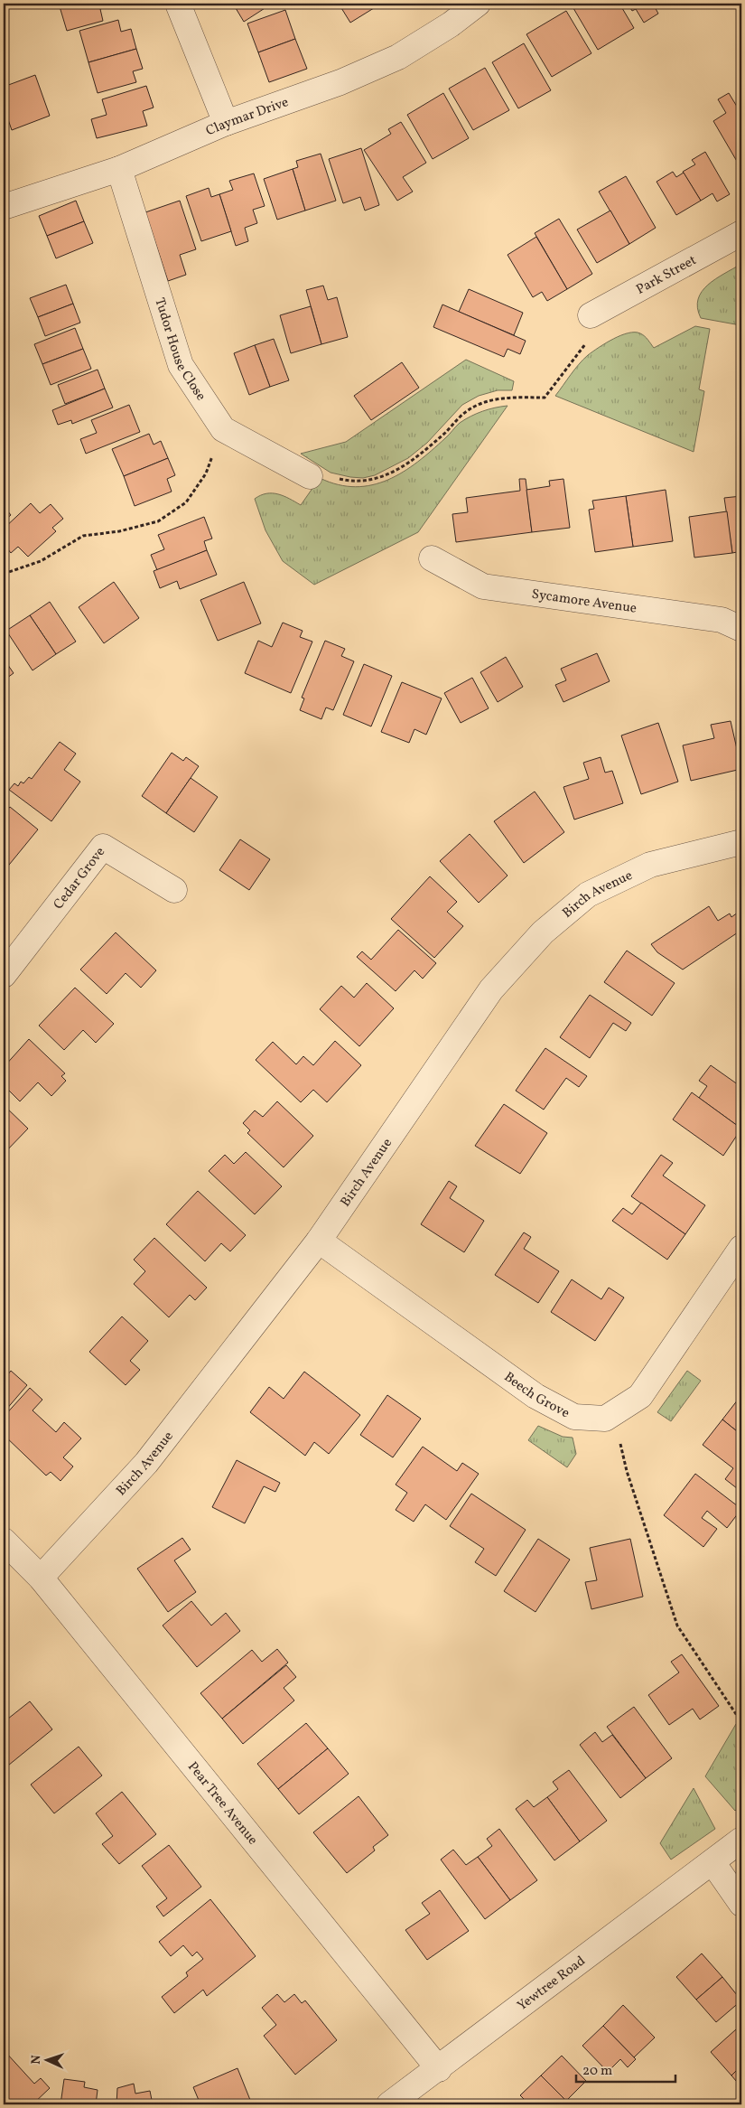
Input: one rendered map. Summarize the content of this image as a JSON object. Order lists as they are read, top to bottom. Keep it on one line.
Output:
{"streets":{"street":["Claymar Drive","Park Street","Tudor House Close","Sycamore Avenue","Cedar Grove","Birch Avenue","Beech Grove","Pear Tree Avenue","Yewtree Road"]},"crossings":[["Claymar Drive","Tudor House Close"],["Birch Avenue","Beech Grove"],["Birch Avenue","Pear Tree Avenue"],["Pear Tree Avenue","Yewtree Road"]],"scale_bar":"20 m","north":"left"}
